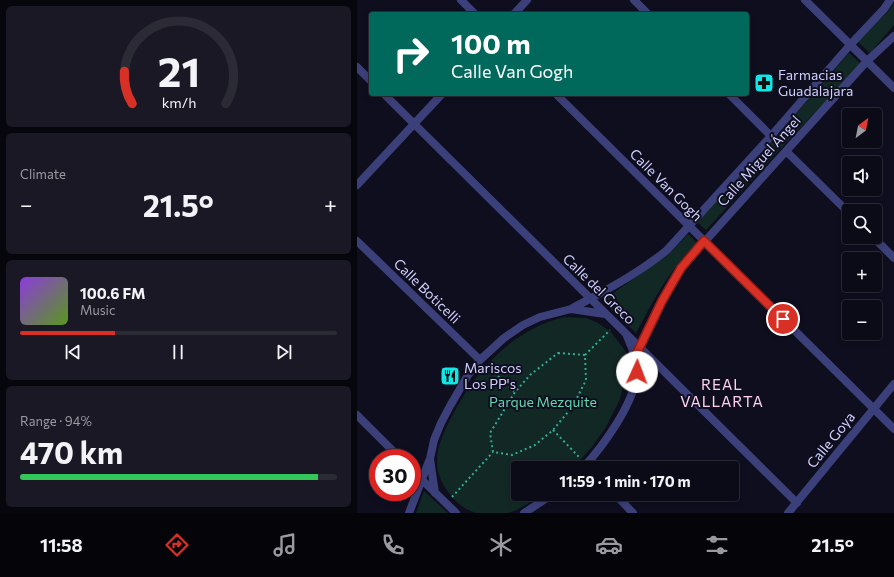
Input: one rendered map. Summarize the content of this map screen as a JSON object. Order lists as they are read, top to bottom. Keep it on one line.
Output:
{"streets":{"street":["Calle Miguel Ángel","Calle Van Gogh","Calle del Greco","Calle Boticelli","Calle Goya"]},"crossings":[["Calle Miguel Ángel","Calle Van Gogh"],["Calle Miguel Ángel","Calle del Greco"],["Calle Miguel Ángel","Calle Boticelli"],["Calle Van Gogh","Calle Goya"],["Calle del Greco","Calle Goya"]],"districts":["REAL VALLARTA"],"parks":["Parque Mezquite"],"places":{"pharmacy":["Farmacias Guadalajara"],"restaurant":["Mariscos Los PP's"]},"north":"top right","page":{"turn":["100 m","Calle Van Gogh"],"map_buttons":["+","−"],"tile":["Climate",["Range · 94%","470 km"]],"heat":["−","21.5°","+"],"song":["100.6 FM","Music"],"limit":"30","trip":"11:59 · 1 min · 170 m","tabs":["11:58","21.5°"],"gauge":["21","km/h"]}}
